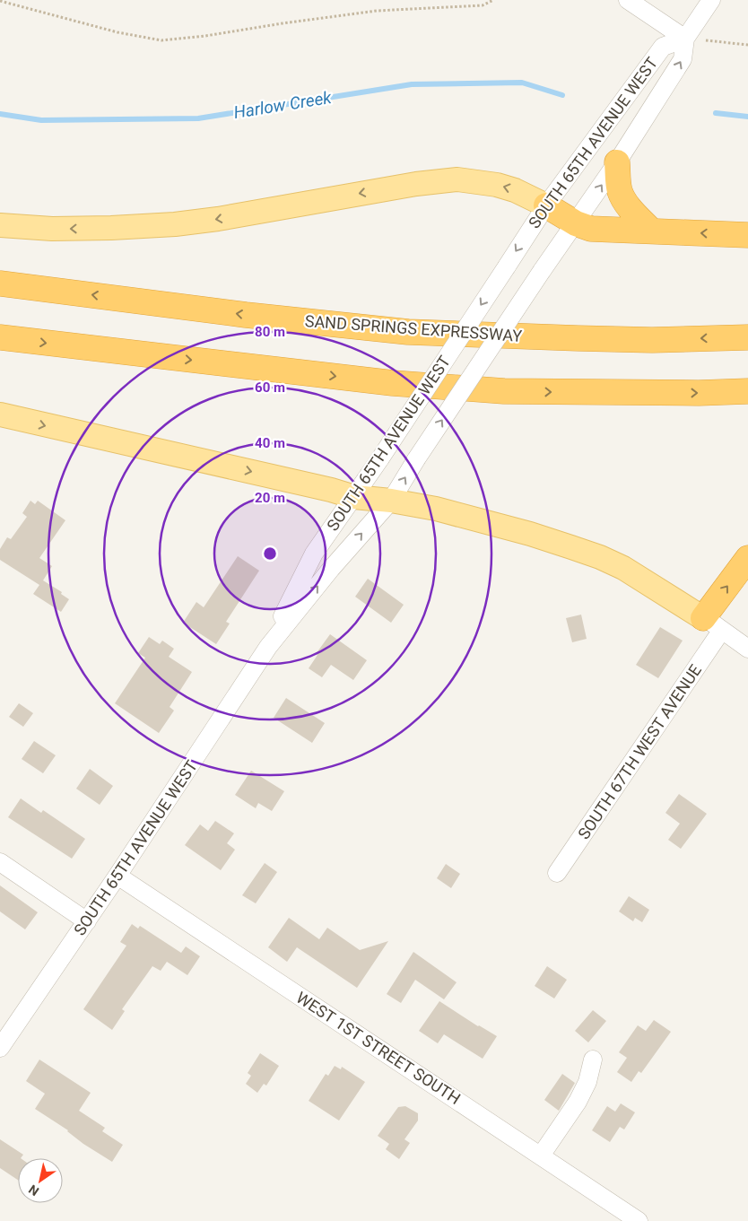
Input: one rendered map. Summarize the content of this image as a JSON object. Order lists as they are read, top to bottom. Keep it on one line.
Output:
{"streets":{"highway":["SAND SPRINGS EXPRESSWAY"],"street":["SOUTH 65TH AVENUE WEST","SOUTH 67TH WEST AVENUE","WEST 1ST STREET SOUTH"]},"crossings":[["SOUTH 65TH AVENUE WEST","WEST 1ST STREET SOUTH"]],"water":["Harlow Creek"],"north":"bottom left","rings":["80 m","60 m","40 m","20 m"]}
